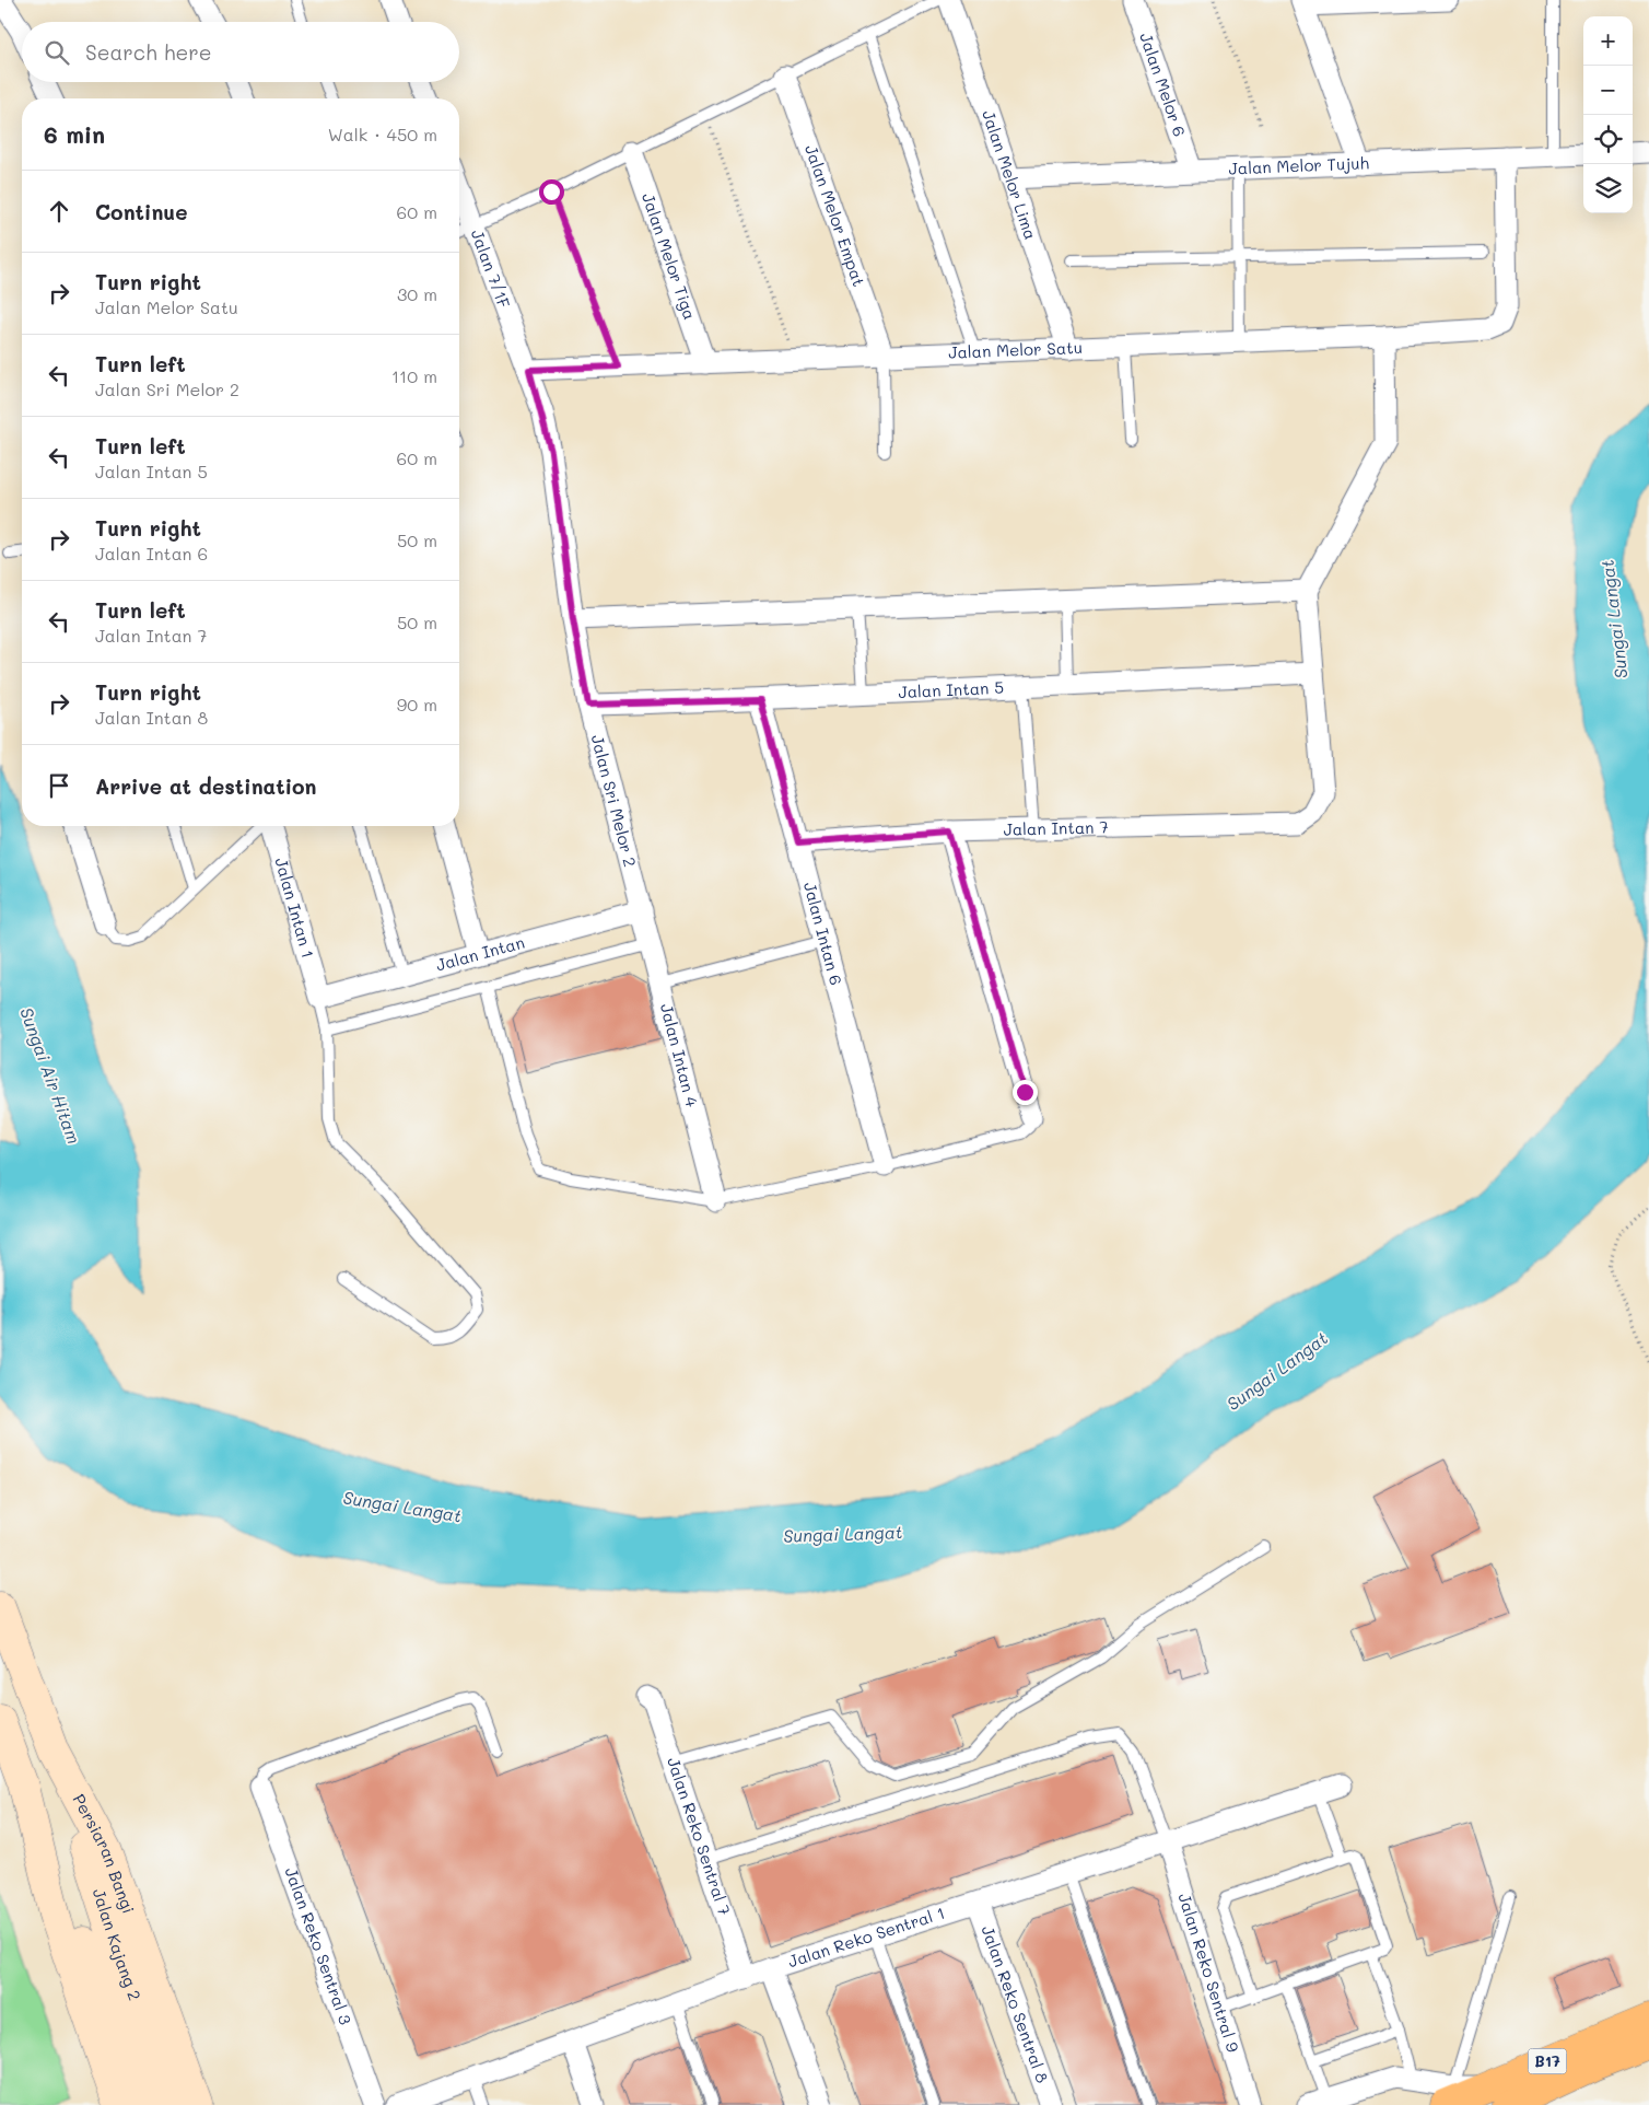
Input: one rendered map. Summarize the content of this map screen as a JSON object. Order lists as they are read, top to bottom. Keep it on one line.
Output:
{"streets":{"main road":["Persiaran Bangi","Jalan Kajang 2","B17"],"street":["Jalan Melor 6","Jalan Melor Tujuh","Jalan Melor Lima","Jalan Melor Empat","Jalan Melor Tiga","Jalan 7/1F","Jalan Melor Satu","Jalan Intan 5","Jalan Sri Melor 2","Jalan Intan 7","Jalan Intan 1","Jalan Intan 6","Jalan Intan","Jalan Intan 4","Jalan Reko Sentral 7","Jalan Reko Sentral 1","Jalan Reko Sentral 3","Jalan Reko Sentral 9","Jalan Reko Sentral 8"]},"crossings":[["Jalan Melor 6","Jalan Melor Tujuh"],["Jalan Melor Tujuh","Jalan Melor Lima"],["Jalan Melor Tujuh","Jalan Melor Satu"],["Jalan Melor Lima","Jalan Melor Satu"],["Jalan Melor Empat","Jalan Melor Satu"],["Jalan Melor Tiga","Jalan Melor Satu"],["Jalan 7/1F","Jalan Melor Satu"],["Jalan 7/1F","Jalan Sri Melor 2"],["Jalan Melor Satu","Jalan Sri Melor 2"],["Jalan Intan 5","Jalan Sri Melor 2"],["Jalan Intan 5","Jalan Intan 7"],["Jalan Intan 5","Jalan Intan 6"],["Jalan Sri Melor 2","Jalan Intan"],["Jalan Sri Melor 2","Jalan Intan 4"],["Jalan Intan 7","Jalan Intan 6"],["Jalan Intan 1","Jalan Intan"],["Jalan Intan","Jalan Intan 4"],["Jalan Reko Sentral 7","Jalan Reko Sentral 1"],["Persiaran Bangi","Jalan Kajang 2"],["Jalan Reko Sentral 1","Jalan Reko Sentral 9"],["Jalan Reko Sentral 1","Jalan Reko Sentral 8"]],"water":["Sungai Langat","Sungai Air Hitam"],"page":{"map_buttons":["+","−"],"search":"Search here","heading":["6 min","Walk · 450 m"],"list":[["Continue","60 m"],["Turn right","Jalan Melor Satu","30 m"],["Turn left","Jalan Sri Melor 2","110 m"],["Turn left","Jalan Intan 5","60 m"],["Turn right","Jalan Intan 6","50 m"],["Turn left","Jalan Intan 7","50 m"],["Turn right","Jalan Intan 8","90 m"],"Arrive at destination"]}}
